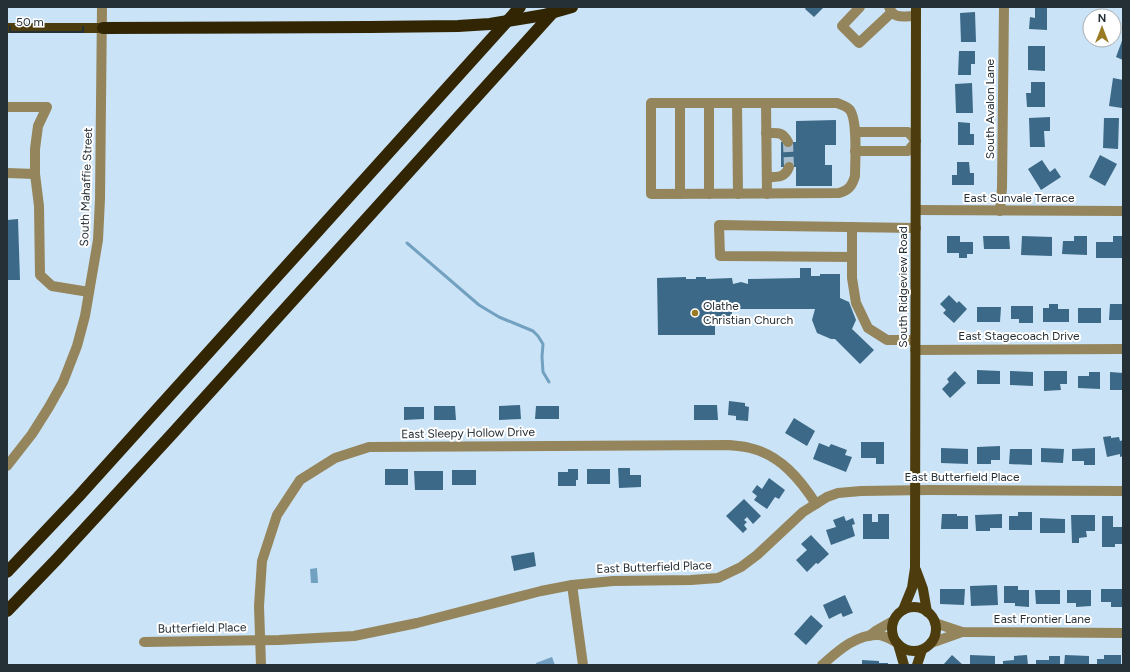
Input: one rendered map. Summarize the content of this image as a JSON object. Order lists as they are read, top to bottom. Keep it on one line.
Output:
{"streets":{"main road":["South Ridgeview Road"],"street":["South Avalon Lane","South Mahaffie Street","East Sunvale Terrace","East Stagecoach Drive","East Sleepy Hollow Drive","East Butterfield Place","East Frontier Lane","Butterfield Place"]},"crossings":[["South Avalon Lane","East Sunvale Terrace"],["East Sunvale Terrace","South Ridgeview Road"],["South Ridgeview Road","East Stagecoach Drive"],["South Ridgeview Road","East Butterfield Place"],["East Sleepy Hollow Drive","East Butterfield Place"],["East Sleepy Hollow Drive","Butterfield Place"],["East Butterfield Place","Butterfield Place"]],"places":["Olathe Christian Church"],"scale_bar":"50 m","north":"top"}
